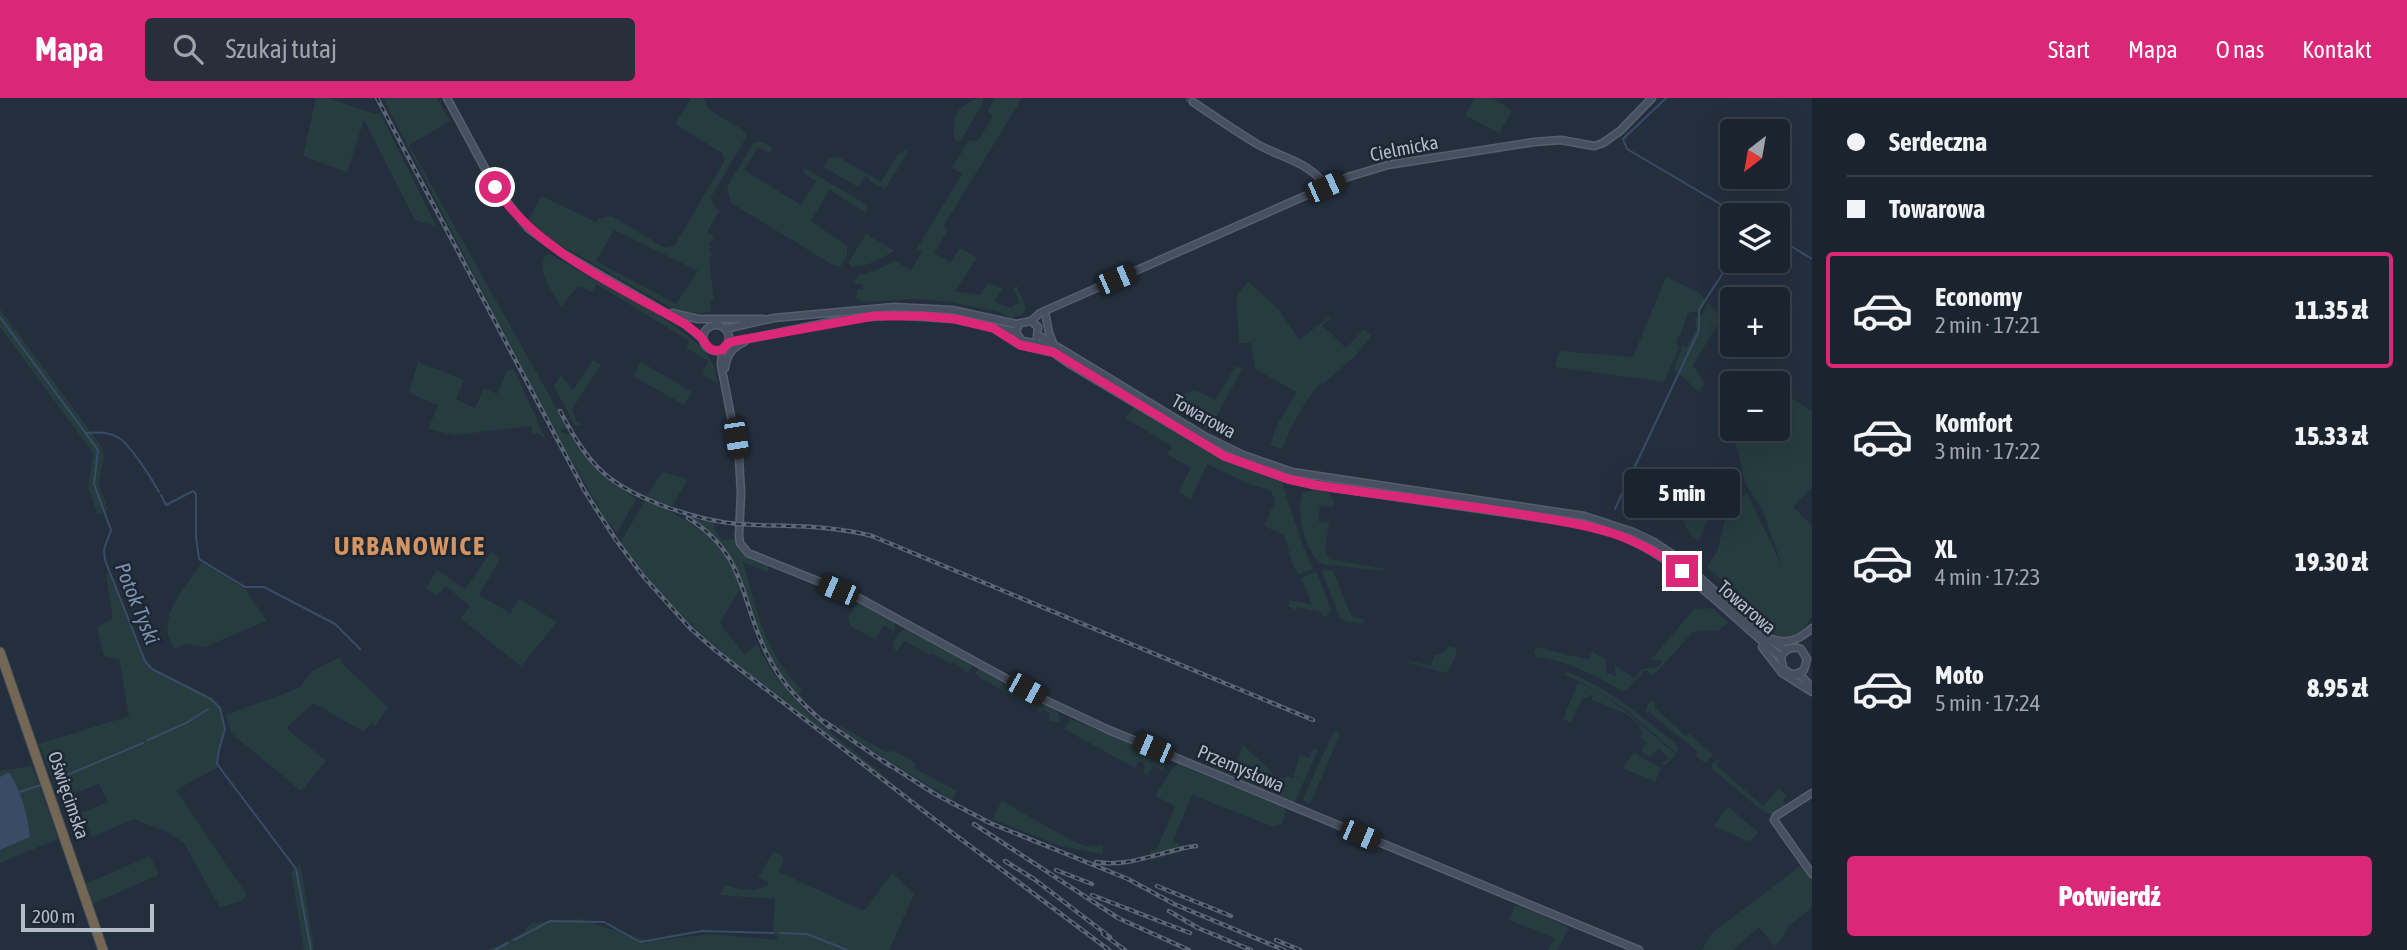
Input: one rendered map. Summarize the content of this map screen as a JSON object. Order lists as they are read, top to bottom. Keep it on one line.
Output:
{"streets":{"highway":["Oświęcimska"],"street":["Cielmicka","Towarowa","Przemysłowa"]},"crossings":[["Cielmicka","Towarowa"]],"districts":["URBANOWICE"],"water":["Potok Tyski"],"scale_bar":"200 m","north":"bottom left","page":{"header":"Mapa","search":"Szukaj tutaj","nav":["Start","Mapa","O nas","Kontakt"],"banner":["Serdeczna","Towarowa"],"map_buttons":["+","−"],"list":[{"name":"Economy","note":"2 min · 17:21","value":"11.35 zł"},{"name":"Komfort","note":"3 min · 17:22","value":"15.33 zł"},{"name":"XL","note":"4 min · 17:23","value":"19.30 zł"},{"name":"Moto","note":"5 min · 17:24","value":"8.95 zł"}],"bubble":"5 min","buttons":"Potwierdź","scale":"200 m"}}
